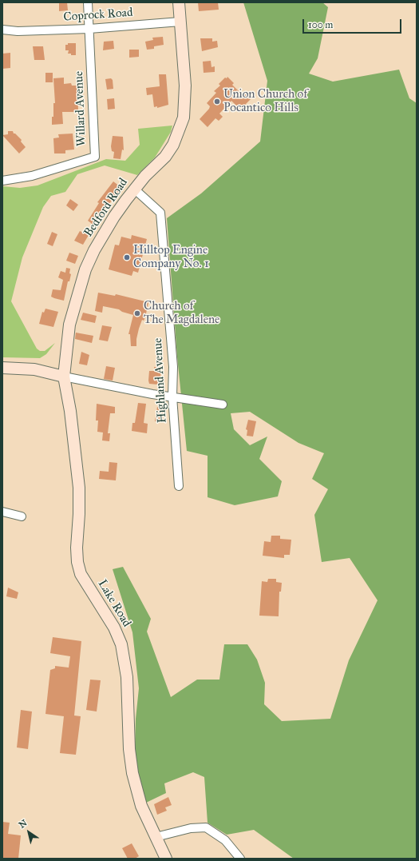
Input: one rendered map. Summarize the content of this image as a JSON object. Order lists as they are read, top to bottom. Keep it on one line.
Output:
{"streets":{"street":["Coprock Road","Willard Avenue","Bedford Road","Highland Avenue","Lake Road"]},"crossings":[["Coprock Road","Willard Avenue"],["Coprock Road","Bedford Road"],["Bedford Road","Highland Avenue"],["Bedford Road","Lake Road"]],"places":["Union Church of Pocantico Hills","Hilltop Engine Company No. 1","Church of The Magdalene"],"scale_bar":"100 m","north":"top left"}
